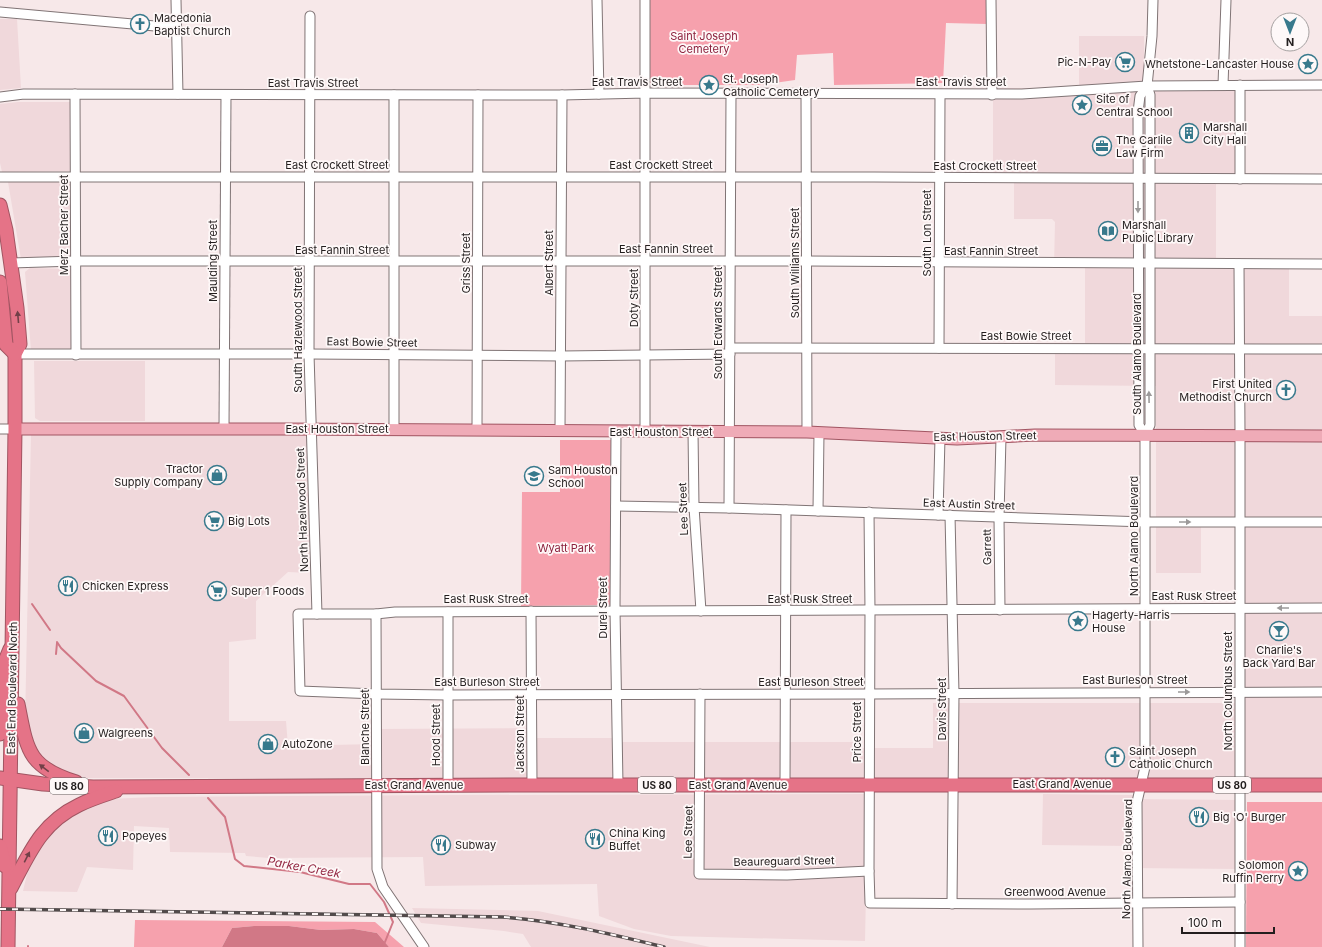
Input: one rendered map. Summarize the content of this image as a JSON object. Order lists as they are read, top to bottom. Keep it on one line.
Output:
{"streets":{"highway":["East End Boulevard North","East Grand Avenue","US 80"],"main road":["East Houston Street"],"street":["East Travis Street","East Crockett Street","Merz Bacher Street","South Lon Street","East Fannin Street","Maulding Street","Griss Street","Albert Street","South Williams Street","Doty Street","South Edwards Street","South Hazlewood Street","East Bowie Street","South Alamo Boulevard","East Austin Street","Lee Street","North Hazelwood Street","North Alamo Boulevard","Garrett","East Rusk Street","Durel Street","East Burleson Street","North Columbus Street","Davis Street","Blanche Street","Price Street","Jackson Street","Hood Street","Beaureguard Street","Greenwood Avenue"]},"crossings":[["East Travis Street","Merz Bacher Street"],["East Travis Street","South Lon Street"],["East Travis Street","Maulding Street"],["East Travis Street","Griss Street"],["East Travis Street","Albert Street"],["East Travis Street","South Williams Street"],["East Travis Street","Doty Street"],["East Travis Street","South Edwards Street"],["East Travis Street","South Hazlewood Street"],["East Travis Street","South Alamo Boulevard"],["East Crockett Street","Merz Bacher Street"],["East Crockett Street","South Lon Street"],["East Crockett Street","Maulding Street"],["East Crockett Street","Griss Street"],["East Crockett Street","Albert Street"],["East Crockett Street","South Williams Street"],["East Crockett Street","Doty Street"],["East Crockett Street","South Edwards Street"],["East Crockett Street","South Hazlewood Street"],["East Crockett Street","South Alamo Boulevard"],["Merz Bacher Street","East Fannin Street"],["Merz Bacher Street","East Bowie Street"],["South Lon Street","East Fannin Street"],["South Lon Street","East Bowie Street"],["East Fannin Street","Maulding Street"],["East Fannin Street","Griss Street"],["East Fannin Street","Albert Street"],["East Fannin Street","South Williams Street"],["East Fannin Street","Doty Street"],["East Fannin Street","South Edwards Street"],["East Fannin Street","South Hazlewood Street"],["East Fannin Street","South Alamo Boulevard"],["East Fannin Street","North Columbus Street"],["Maulding Street","East Bowie Street"],["Maulding Street","East Houston Street"],["Griss Street","East Bowie Street"],["Griss Street","East Houston Street"],["Albert Street","East Bowie Street"],["Albert Street","East Houston Street"],["South Williams Street","East Bowie Street"],["South Williams Street","East Houston Street"],["Doty Street","East Bowie Street"],["Doty Street","East Houston Street"],["South Edwards Street","East Bowie Street"],["South Edwards Street","East Houston Street"],["South Edwards Street","East Austin Street"],["South Hazlewood Street","East Bowie Street"],["South Hazlewood Street","East Houston Street"],["South Hazlewood Street","North Hazelwood Street"],["East Bowie Street","South Alamo Boulevard"],["East Bowie Street","East End Boulevard North"],["East Bowie Street","North Columbus Street"],["South Alamo Boulevard","East Houston Street"],["South Alamo Boulevard","North Alamo Boulevard"],["East Houston Street","Lee Street"],["East Houston Street","North Hazelwood Street"],["East Houston Street","North Alamo Boulevard"],["East Houston Street","Garrett"],["East Houston Street","Durel Street"],["East Houston Street","East End Boulevard North"],["East Houston Street","North Columbus Street"],["East Austin Street","Lee Street"],["East Austin Street","North Alamo Boulevard"],["East Austin Street","Garrett"],["East Austin Street","Durel Street"],["East Austin Street","North Columbus Street"],["East Austin Street","Davis Street"],["East Austin Street","Price Street"],["Lee Street","East Rusk Street"],["Lee Street","East Burleson Street"],["Lee Street","East Grand Avenue"],["Lee Street","Beaureguard Street"],["North Hazelwood Street","East Rusk Street"],["North Alamo Boulevard","East Rusk Street"],["North Alamo Boulevard","East Burleson Street"],["North Alamo Boulevard","East Grand Avenue"],["North Alamo Boulevard","Greenwood Avenue"],["Garrett","East Rusk Street"],["East Rusk Street","Durel Street"],["East Rusk Street","East Burleson Street"],["East Rusk Street","North Columbus Street"],["East Rusk Street","Davis Street"],["East Rusk Street","Blanche Street"],["East Rusk Street","Price Street"],["East Rusk Street","Jackson Street"],["East Rusk Street","Hood Street"],["Durel Street","East Burleson Street"],["Durel Street","East Grand Avenue"],["East Burleson Street","North Columbus Street"],["East Burleson Street","Davis Street"],["East Burleson Street","Blanche Street"],["East Burleson Street","Price Street"],["East Burleson Street","Jackson Street"],["East Burleson Street","Hood Street"],["East End Boulevard North","East Grand Avenue"],["North Columbus Street","East Grand Avenue"],["North Columbus Street","Greenwood Avenue"],["Davis Street","East Grand Avenue"],["Davis Street","Greenwood Avenue"],["Blanche Street","East Grand Avenue"],["Price Street","East Grand Avenue"],["Price Street","Beaureguard Street"],["Price Street","Greenwood Avenue"],["Jackson Street","East Grand Avenue"],["Hood Street","East Grand Avenue"]],"water":["Parker Creek"],"parks":["Saint Joseph Cemetery","Wyatt Park"],"places":{"church":["Macedonia Baptist Church","First United Methodist Church","Saint Joseph Catholic Church"],"supermarket":["Pic-N-Pay","Big Lots","Super 1 Foods"],"place":["Whetstone-Lancaster House","St. Joseph Catholic Cemetery","Site of Central School","Hagerty-Harris House","Solomon Ruffin Perry"],"building":["Marshall City Hall"],"office":["The Carlile Law Firm"],"library":["Marshall Public Library"],"shop":["Tractor Supply Company","Walgreens","AutoZone"],"school or university":["Sam Houston School"],"restaurant":["Chicken Express","Big 'O' Burger","Popeyes","China King Buffet","Subway"],"bar":["Charlie's Back Yard Bar"]},"scale_bar":"100 m","north":"bottom"}
